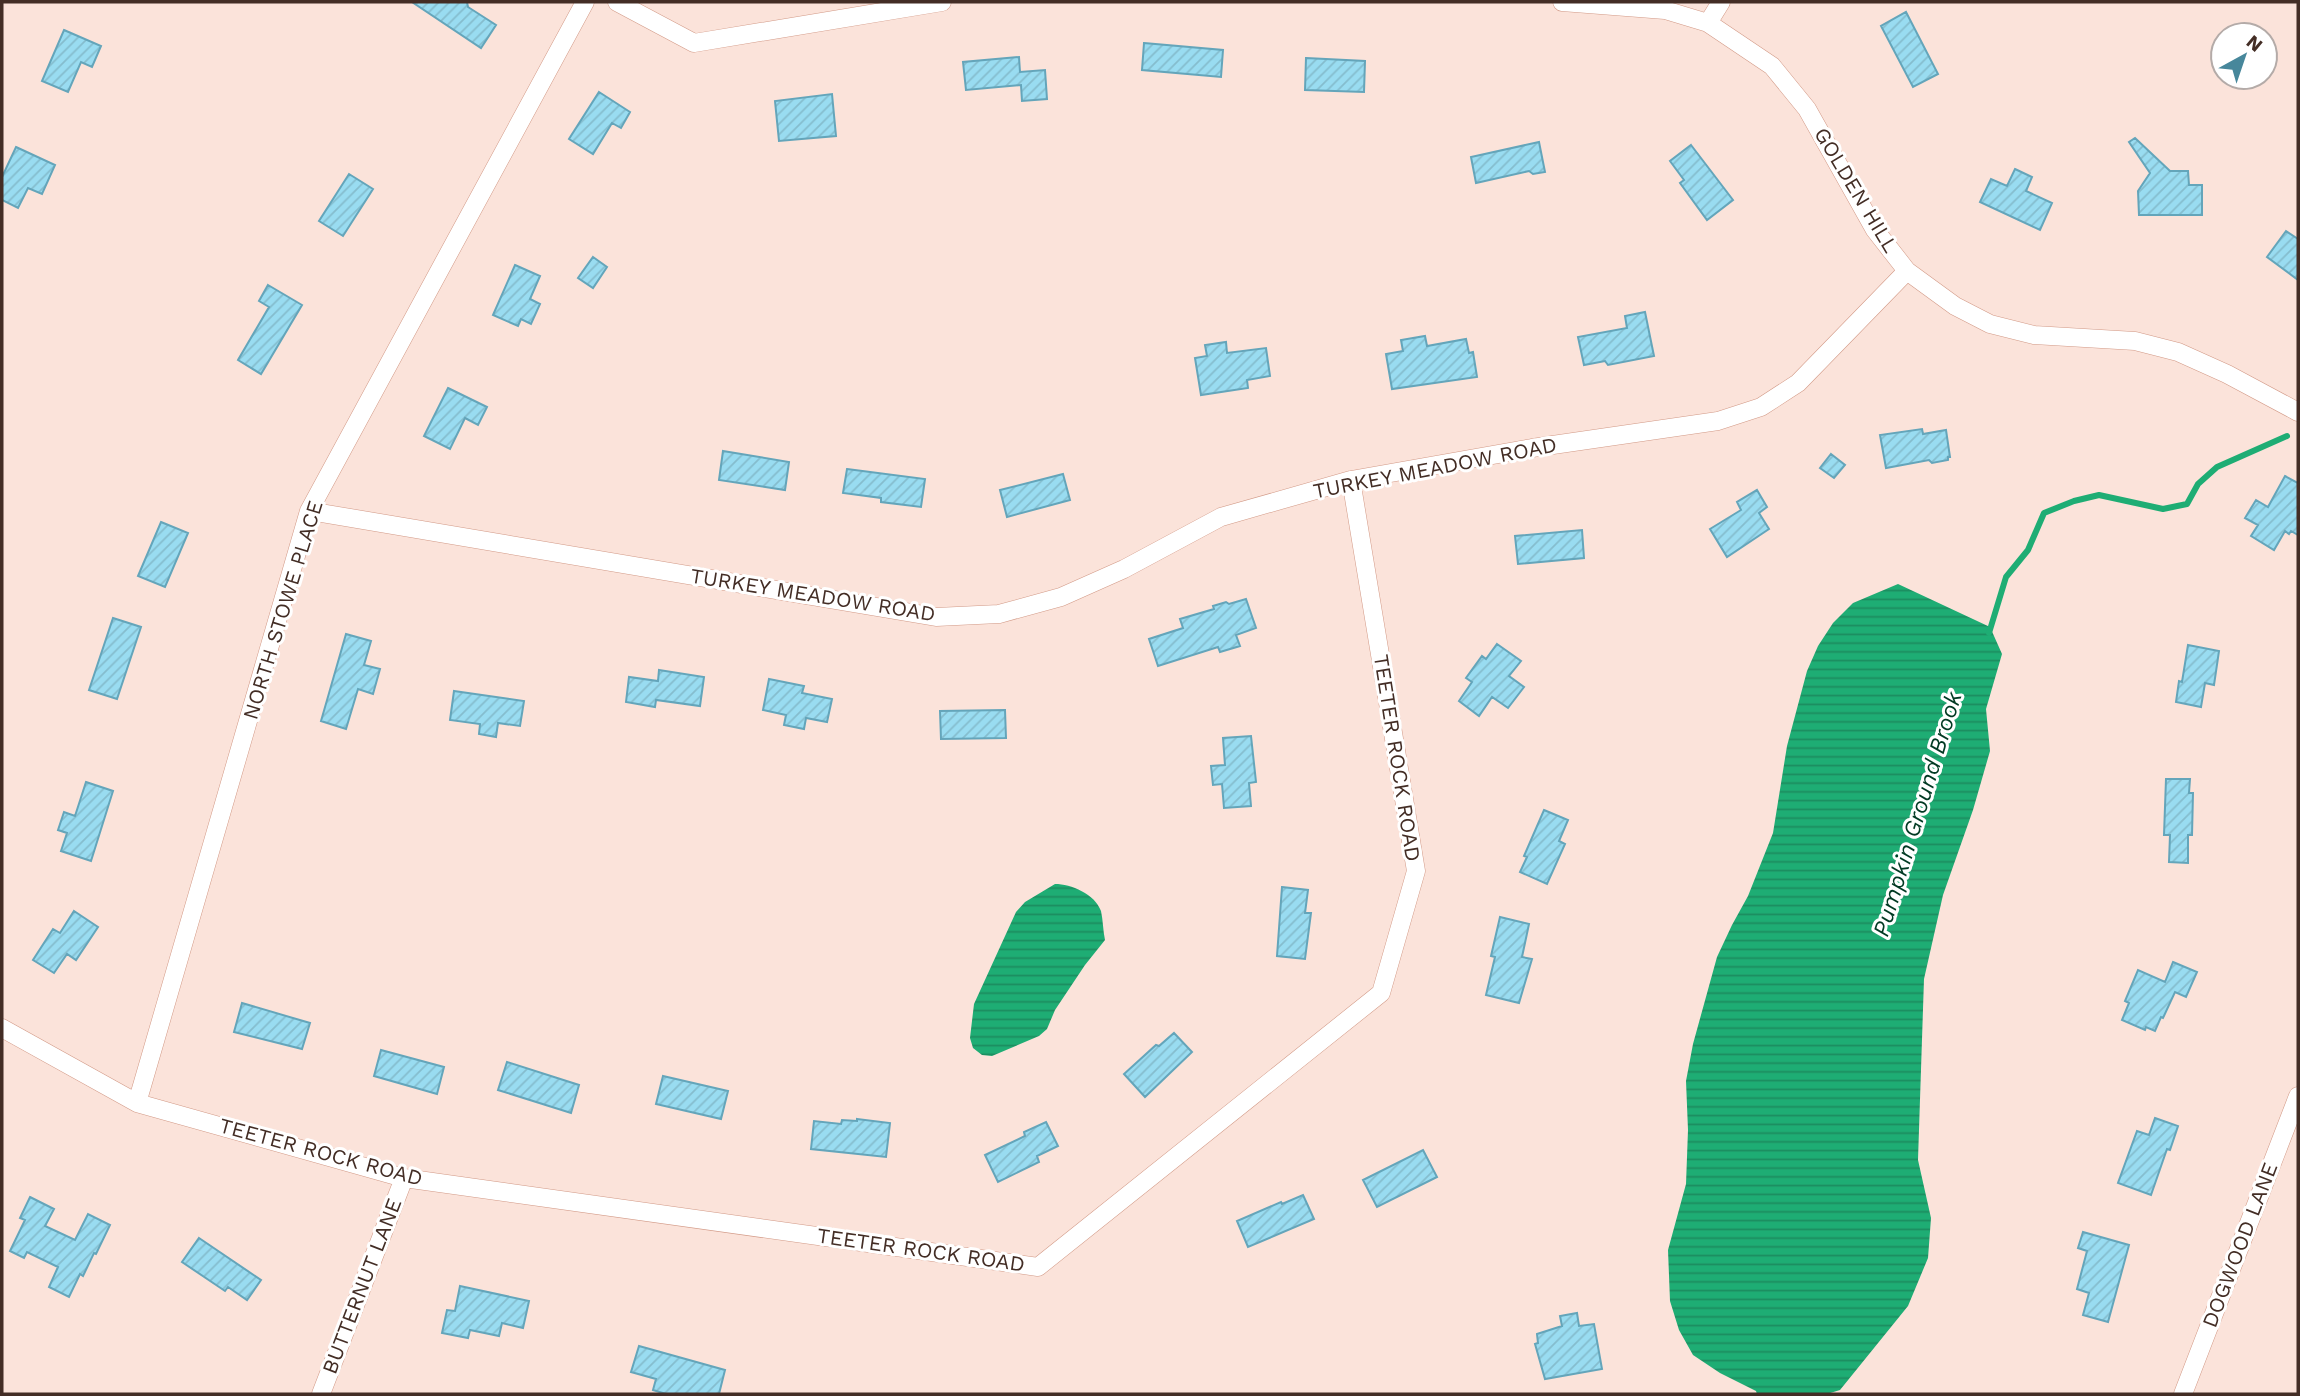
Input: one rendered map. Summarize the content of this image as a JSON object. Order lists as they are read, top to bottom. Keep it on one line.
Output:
{"streets":{"street":["GOLDEN HILL","TURKEY MEADOW ROAD","NORTH STOWE PLACE","TEETER ROCK ROAD","DOGWOOD LANE","BUTTERNUT LANE"]},"crossings":[["GOLDEN HILL","TURKEY MEADOW ROAD"],["TURKEY MEADOW ROAD","NORTH STOWE PLACE"],["TURKEY MEADOW ROAD","TEETER ROCK ROAD"],["NORTH STOWE PLACE","TEETER ROCK ROAD"],["TEETER ROCK ROAD","BUTTERNUT LANE"]],"water":["Pumpkin Ground Brook"],"north":"top right"}
